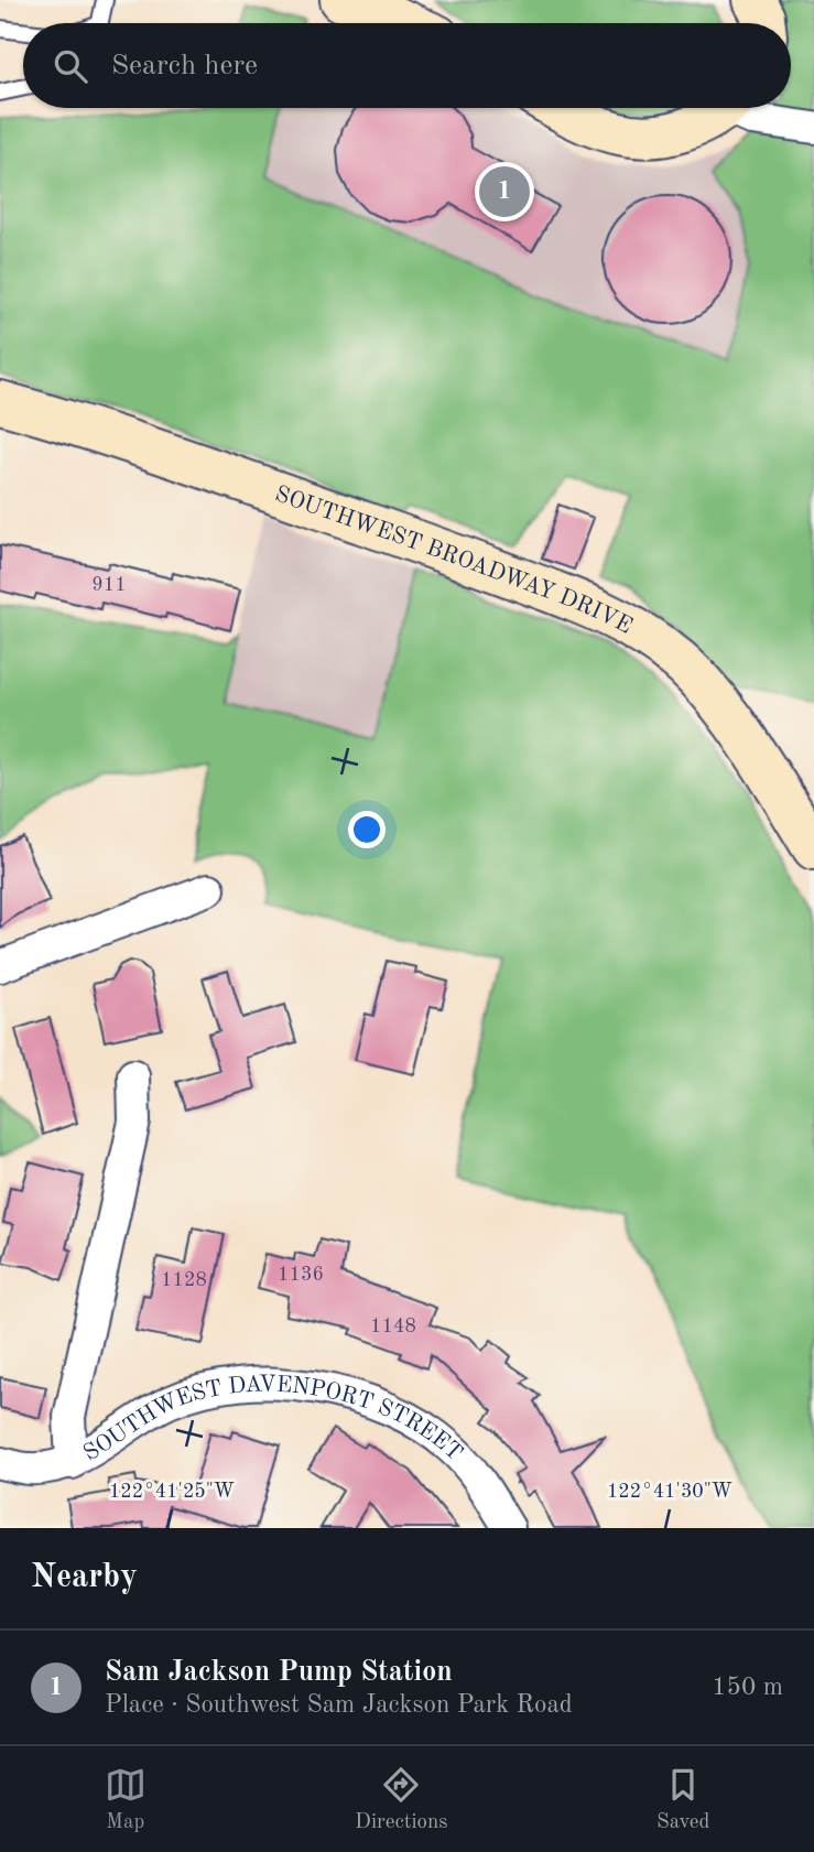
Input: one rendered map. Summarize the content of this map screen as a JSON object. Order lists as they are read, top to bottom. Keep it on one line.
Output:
{"streets":{"street":["SOUTHWEST BROADWAY DRIVE","SOUTHWEST DAVENPORT STREET"]},"house_numbers":["911","1136","1128","1148"],"page":{"search":"Search here","pins":"1","heading":"Nearby","list":[{"mark":"1","name":"Sam Jackson Pump Station","note":"Place · Southwest Sam Jackson Park Road","value":"150 m"}],"nav":["Map","Directions","Saved"]},"coordinates":["122°41'25\"W","122°41'30\"W"]}
